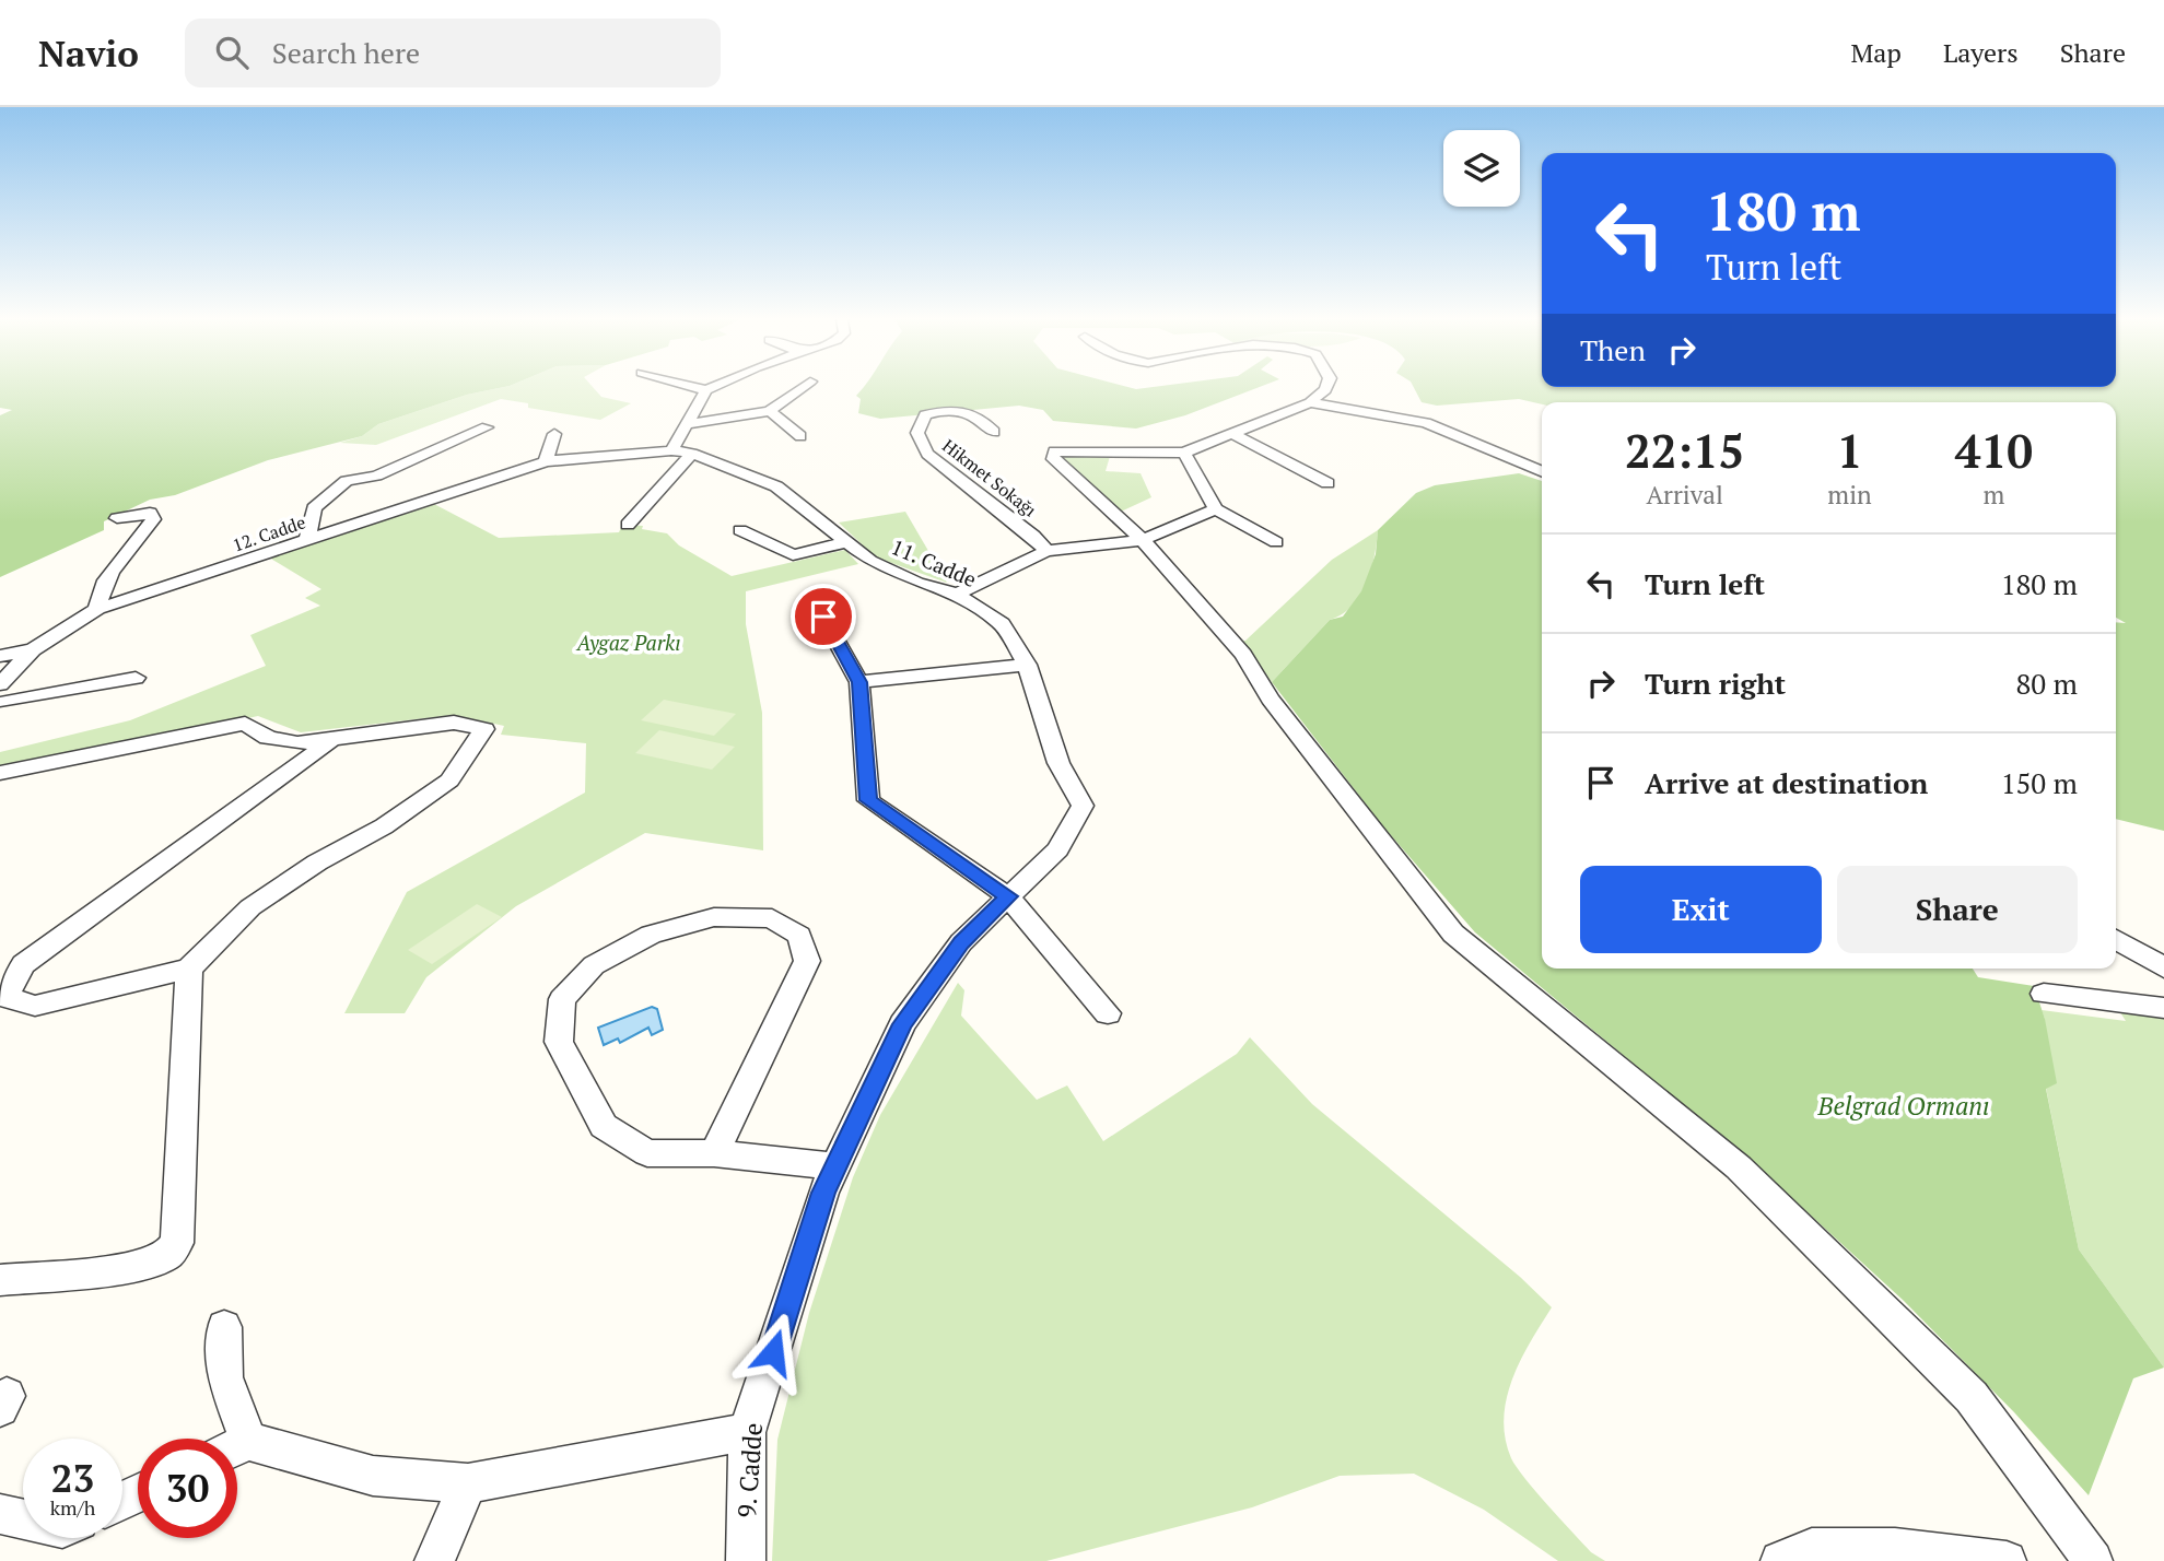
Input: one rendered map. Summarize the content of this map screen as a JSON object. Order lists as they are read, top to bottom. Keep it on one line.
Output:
{"streets":{"street":["Hikmet Sokağı","12. Cadde","11. Cadde","9. Cadde"]},"crossings":[["12. Cadde","11. Cadde"],["11. Cadde","9. Cadde"]],"parks":["Aygaz Parkı","Belgrad Ormanı"],"page":{"header":"Navio","search":"Search here","nav":["Map","Layers","Share"],"turn":["180 m","Turn left"],"then":"Then","eta":["22:15","Arrival","1","min","410","m"],"list":[{"name":"Turn left","value":"180 m"},{"name":"Turn right","value":"80 m"},{"name":"Arrive at destination","value":"150 m"}],"buttons":["Exit","Share"],"speed":"23 km/h","limit":"30"}}
